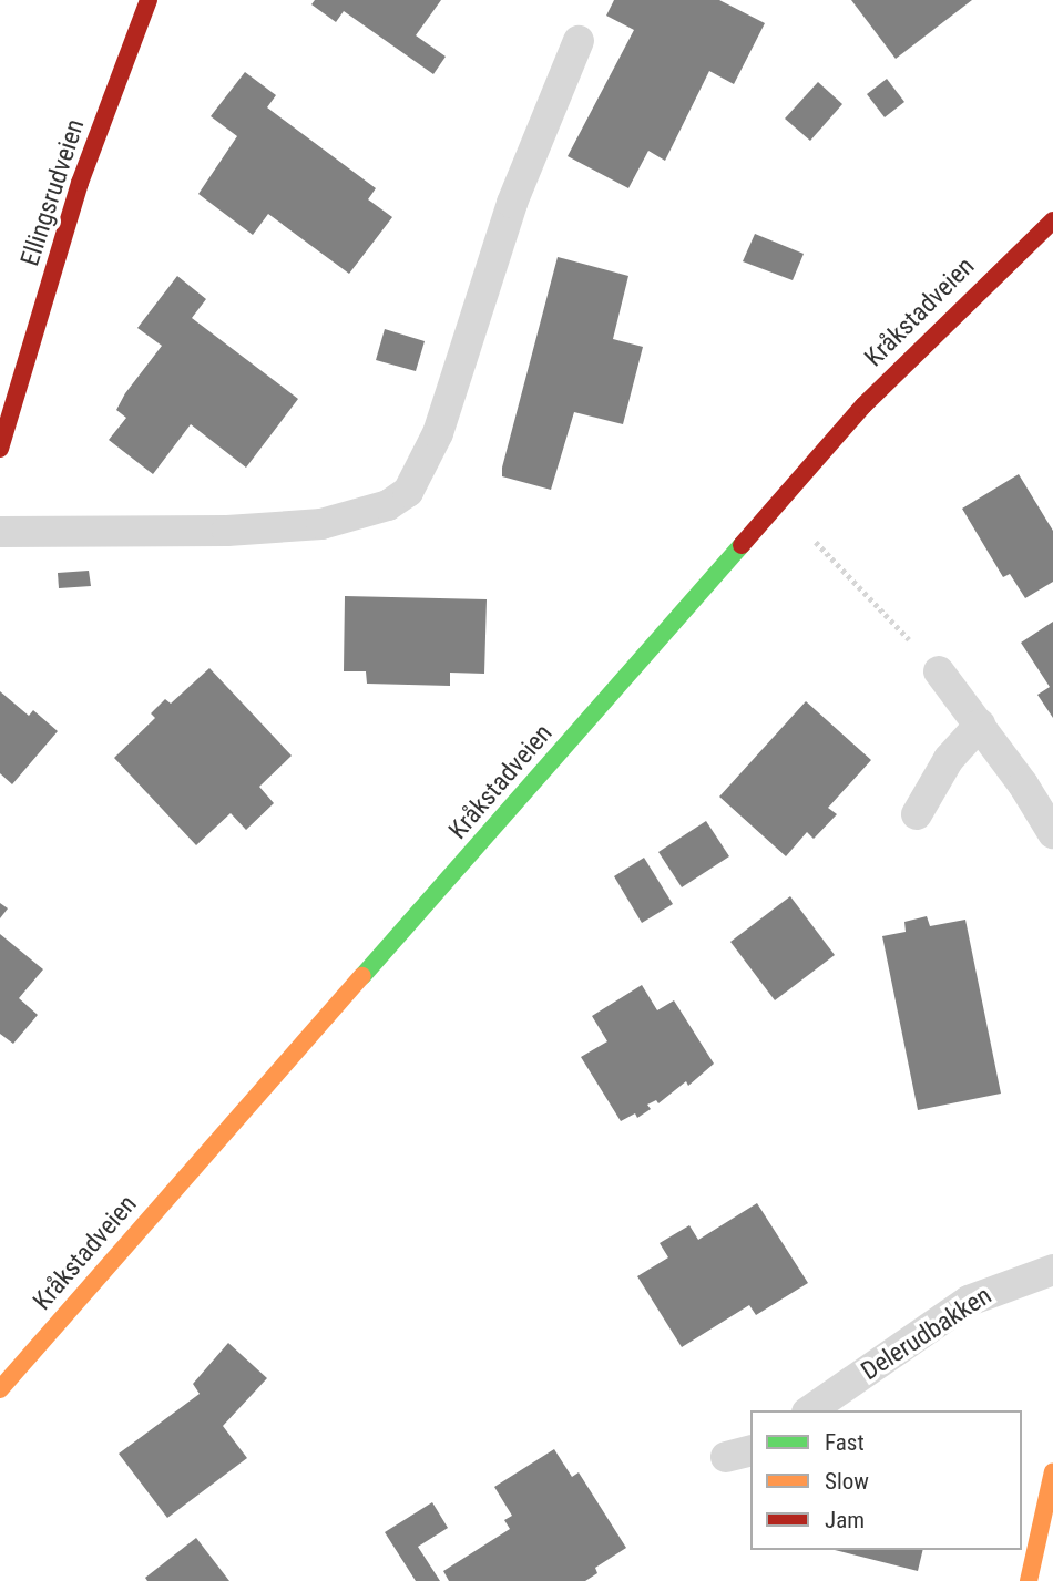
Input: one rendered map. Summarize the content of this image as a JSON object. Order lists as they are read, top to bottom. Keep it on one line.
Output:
{"streets":{"main road":["Ellingsrudveien","Kråkstadveien"],"lane":["Delerudbakken"]},"legend":["Fast","Slow","Jam"]}
